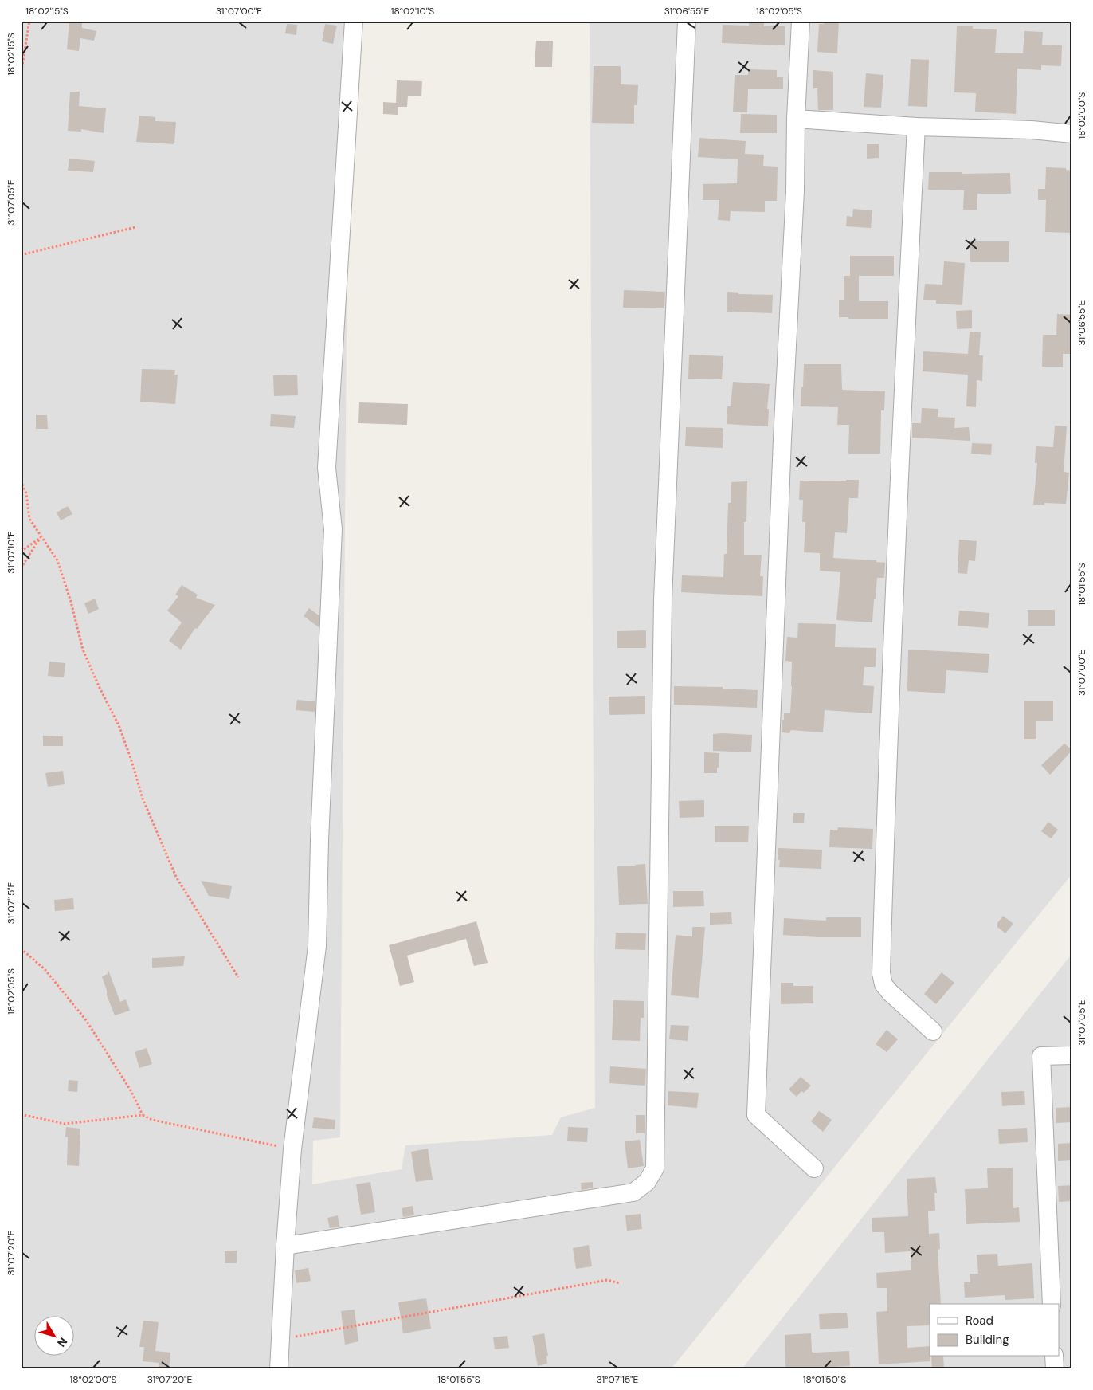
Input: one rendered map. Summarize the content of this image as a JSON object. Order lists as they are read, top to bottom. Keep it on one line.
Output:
{"legend":["Road","Building"],"north":"bottom right","coordinates":["18°02'15\"S","31°07'00\"E","18°02'10\"S","31°06'55\"E","18°02'05\"S","18°02'00\"S","31°07'05\"E","31°07'10\"E","18°01'55\"S","31°07'15\"E","31°07'20\"E","18°01'50\"S"]}
